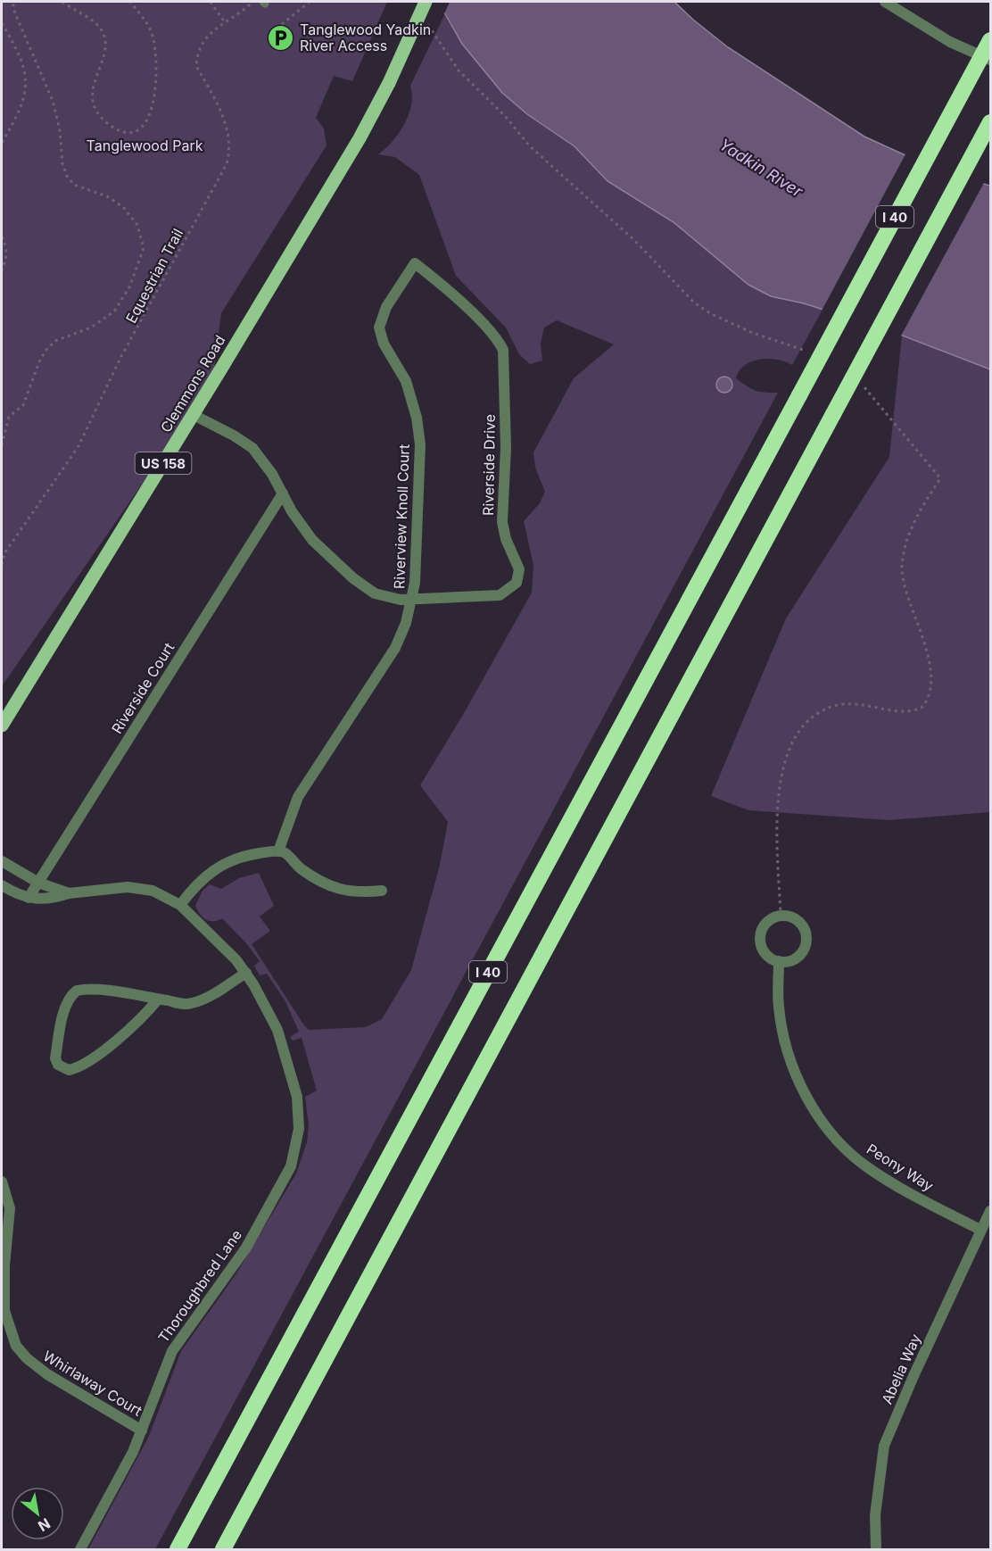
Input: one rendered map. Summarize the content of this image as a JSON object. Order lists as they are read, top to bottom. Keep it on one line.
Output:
{"streets":{"highway":["I 40"],"main road":["Clemmons Road","US 158"],"street":["Riverside Drive","Riverview Knoll Court","Riverside Court","Peony Way","Thoroughbred Lane","Abelia Way","Whirlaway Court"],"path":["Equestrian Trail"]},"crossings":[["Clemmons Road","Riverside Drive"],["Riverside Drive","Riverview Knoll Court"],["Riverside Drive","Riverside Court"],["Riverside Court","Thoroughbred Lane"],["Peony Way","Abelia Way"],["Thoroughbred Lane","Whirlaway Court"]],"water":["Yadkin River"],"parks":["Tanglewood Park"],"places":{"parking":["Tanglewood Yadkin River Access"]},"north":"bottom right"}
